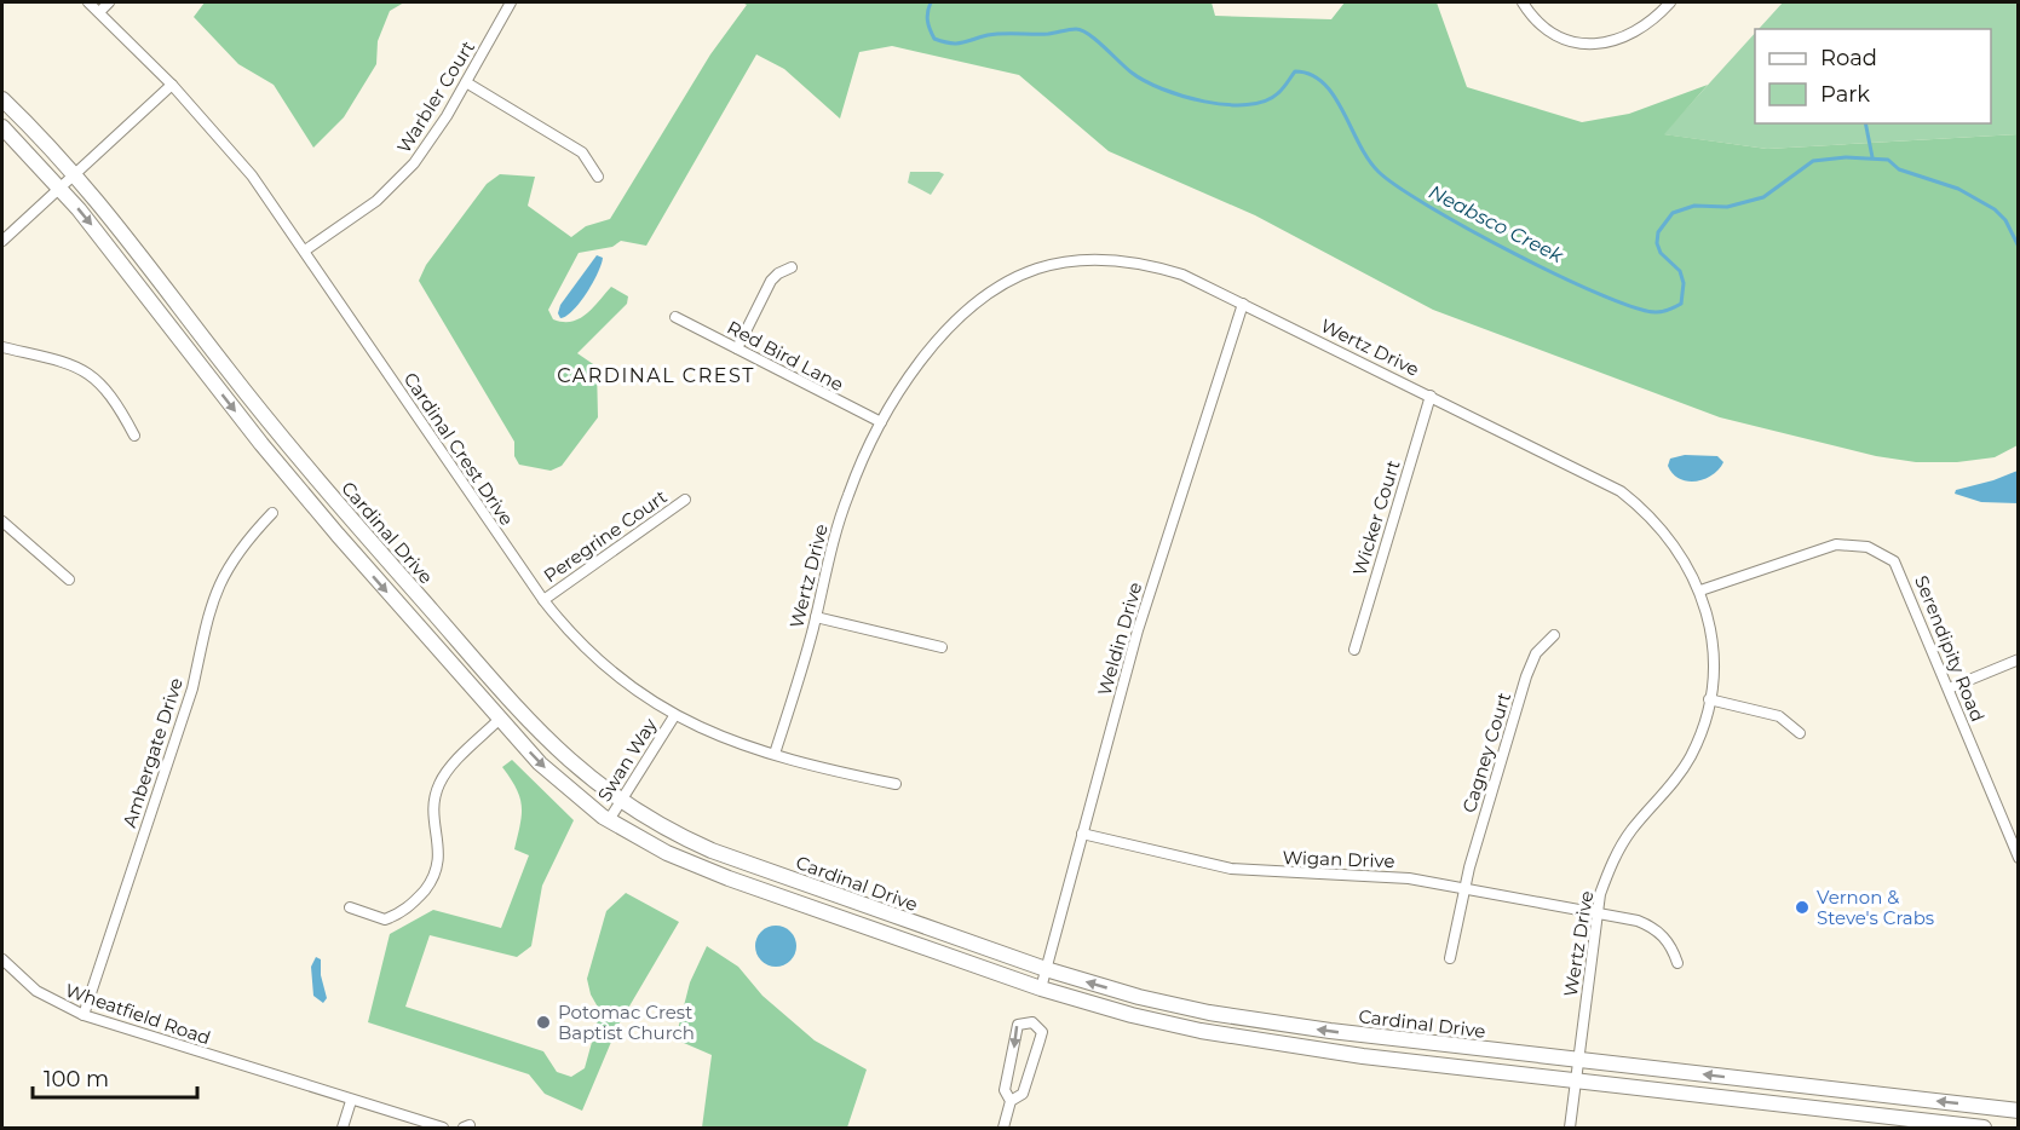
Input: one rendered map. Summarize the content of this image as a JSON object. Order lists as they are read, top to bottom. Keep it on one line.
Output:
{"streets":{"main road":["Cardinal Drive"],"street":["Warbler Court","Wertz Drive","Red Bird Lane","Cardinal Crest Drive","Wicker Court","Peregrine Court","Weldin Drive","Serendipity Road","Ambergate Drive","Cagney Court","Swan Way","Wigan Drive","Wheatfield Road"]},"crossings":[["Warbler Court","Cardinal Crest Drive"],["Wertz Drive","Red Bird Lane"],["Wertz Drive","Cardinal Crest Drive"],["Wertz Drive","Wicker Court"],["Wertz Drive","Cardinal Drive"],["Wertz Drive","Weldin Drive"],["Wertz Drive","Serendipity Road"],["Wertz Drive","Wigan Drive"],["Cardinal Crest Drive","Peregrine Court"],["Cardinal Crest Drive","Swan Way"],["Cardinal Drive","Weldin Drive"],["Cardinal Drive","Swan Way"],["Weldin Drive","Wigan Drive"],["Ambergate Drive","Wheatfield Road"],["Cagney Court","Wigan Drive"]],"districts":["CARDINAL CREST"],"water":["Neabsco Creek"],"places":["Vernon & Steve's Crabs","Potomac Crest Baptist Church"],"legend":["Road","Park"],"scale_bar":"100 m"}
